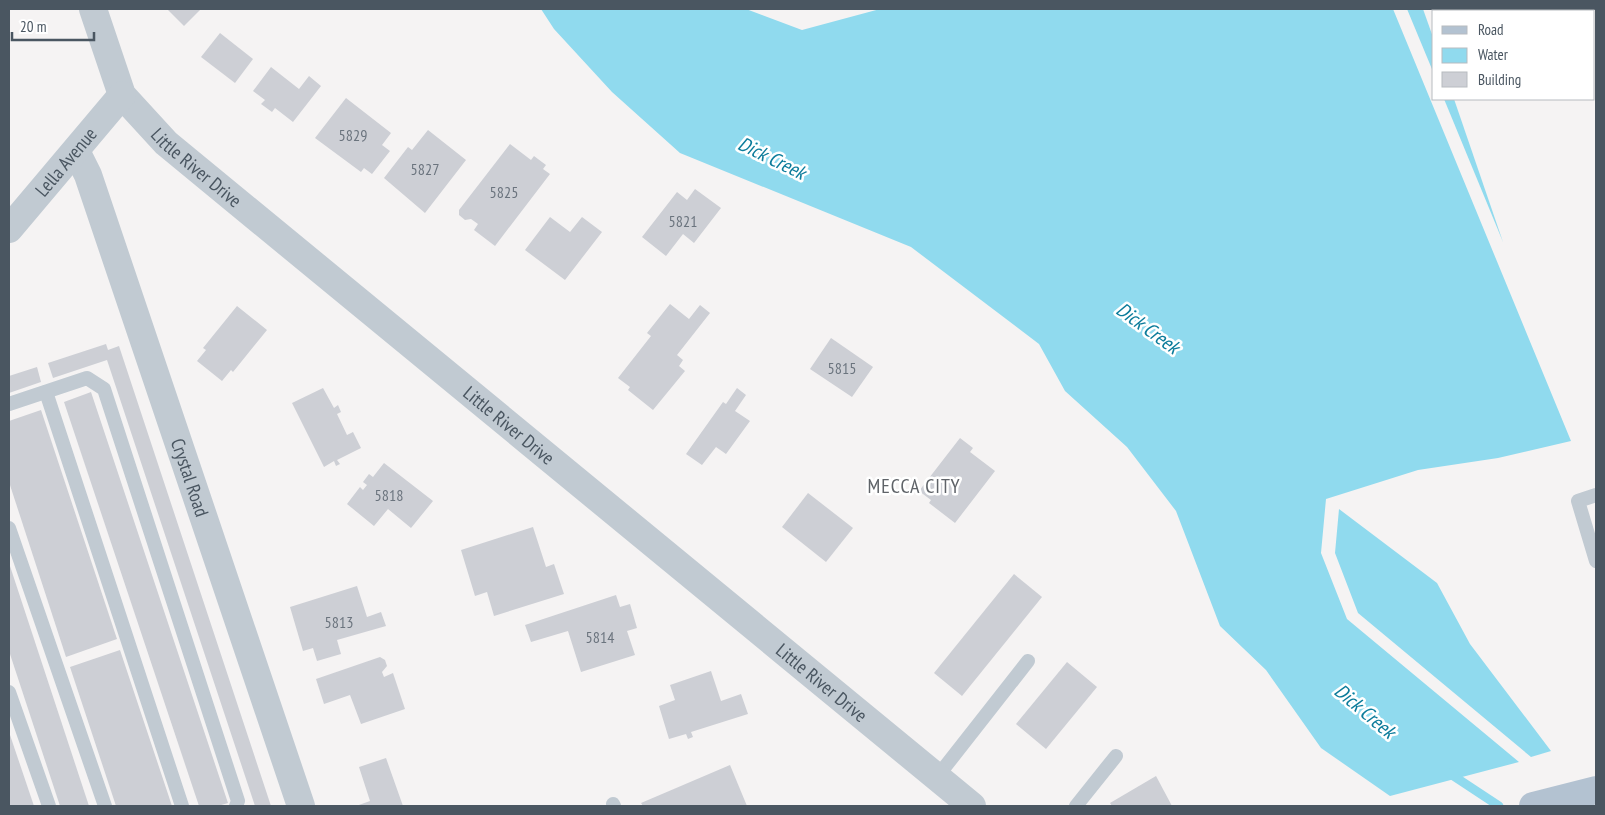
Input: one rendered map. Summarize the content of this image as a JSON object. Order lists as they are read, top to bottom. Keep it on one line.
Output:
{"streets":{"street":["Lella Avenue","Little River Drive","Crystal Road"]},"crossings":[["Lella Avenue","Little River Drive"],["Lella Avenue","Crystal Road"]],"districts":["MECCA CITY"],"water":["Dick Creek"],"house_numbers":["5829","5827","5825","5821","5815","5818","5813","5814"],"legend":["Road","Water","Building"],"scale_bar":"20 m"}
